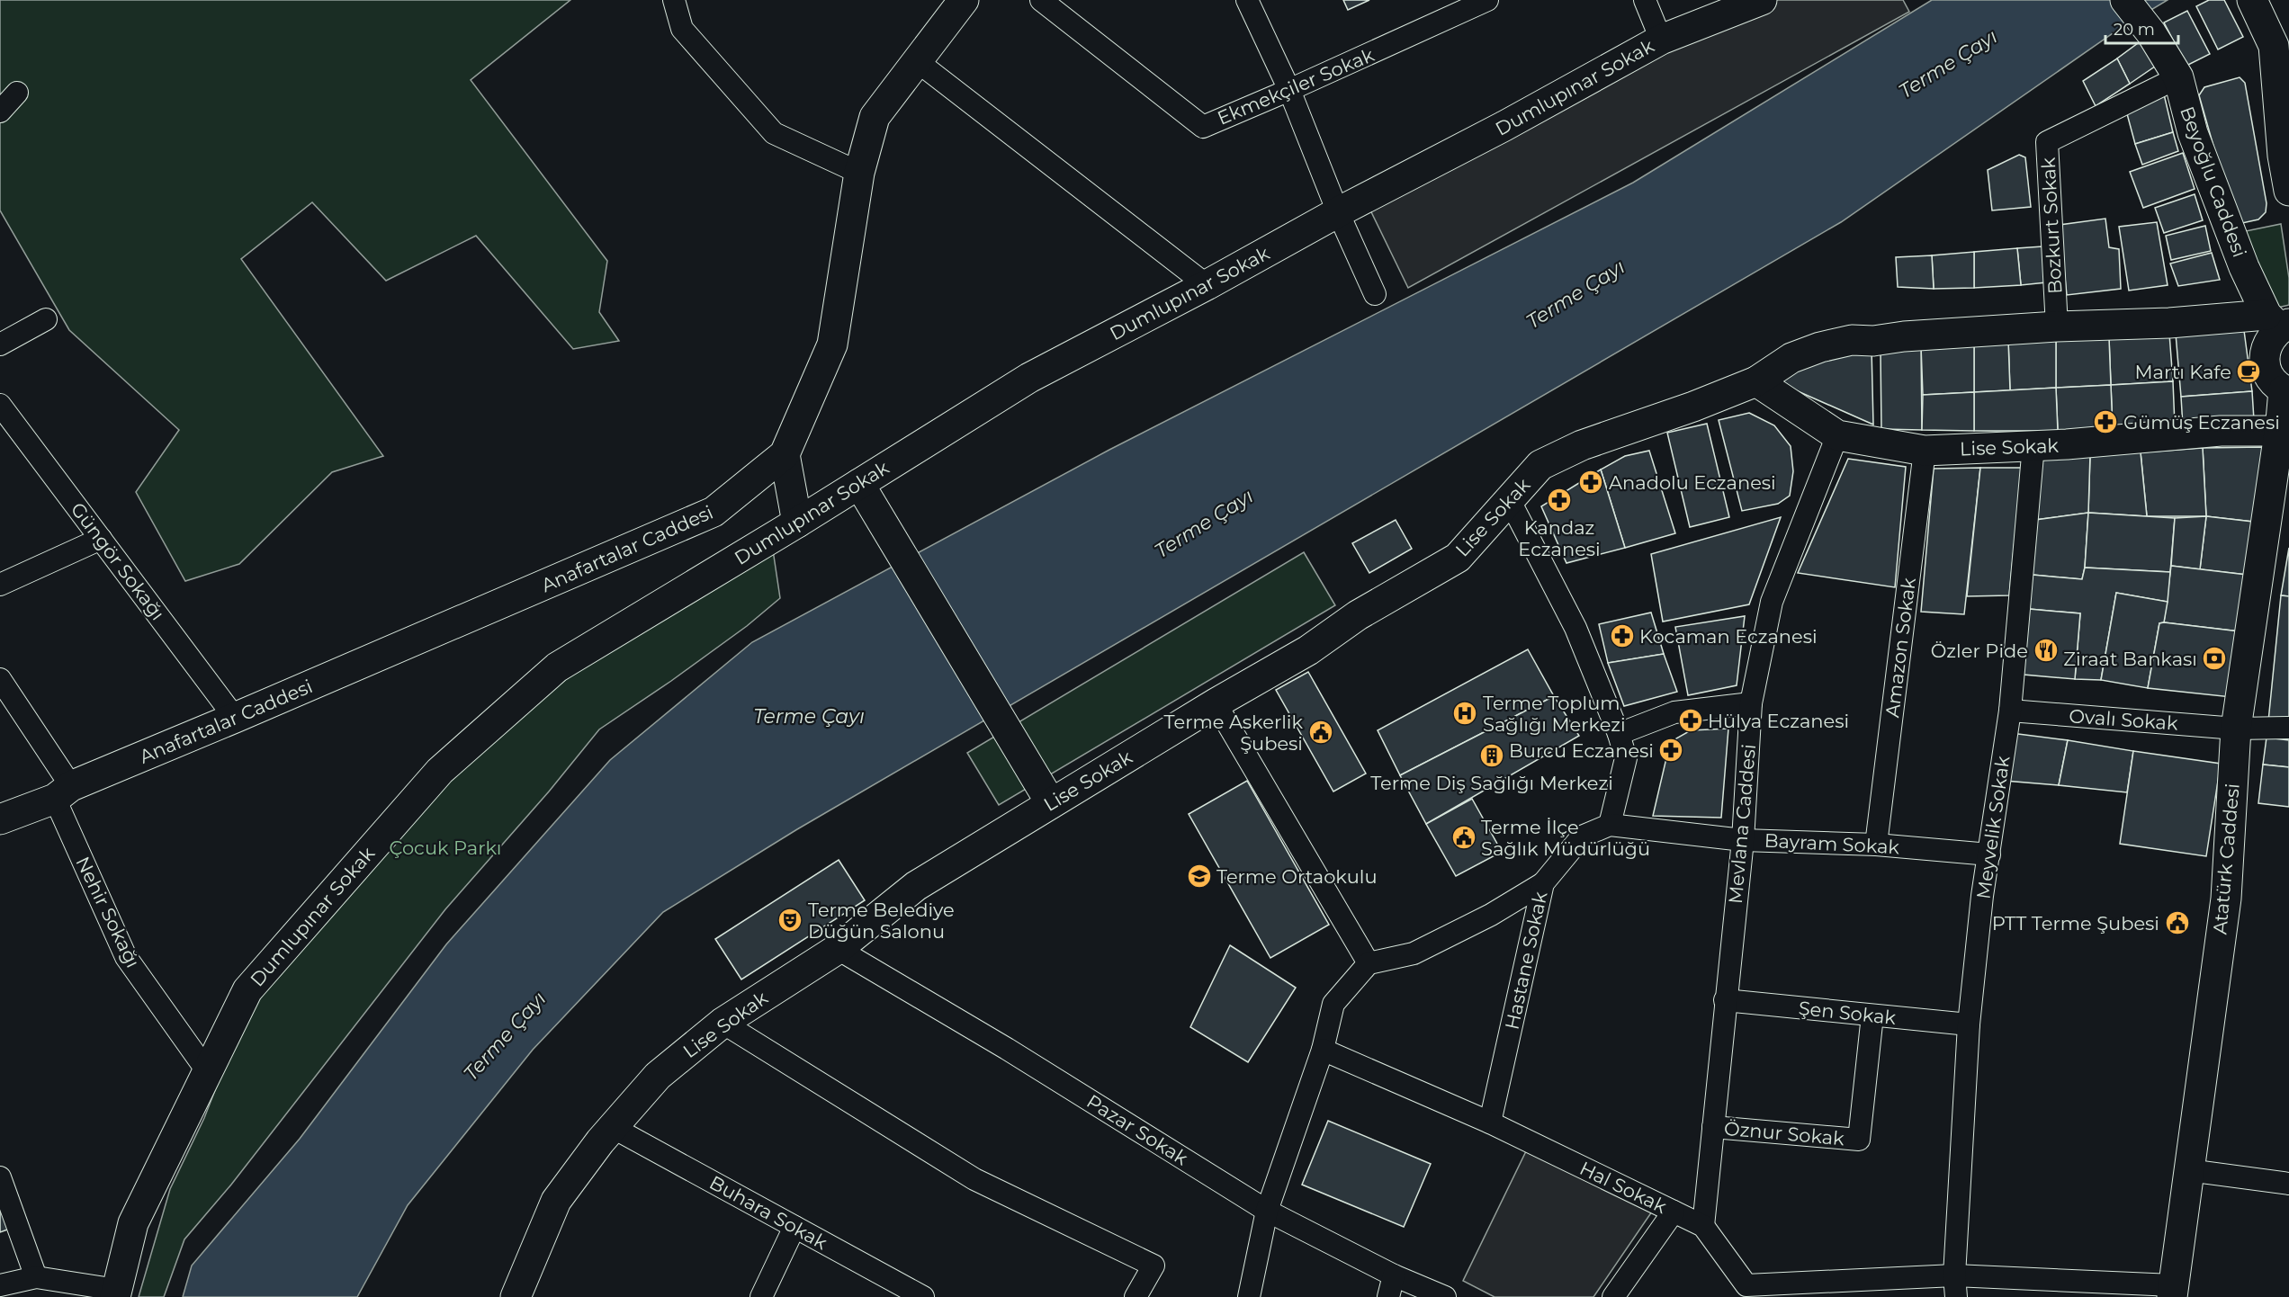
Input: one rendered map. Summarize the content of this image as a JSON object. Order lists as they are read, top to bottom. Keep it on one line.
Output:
{"streets":{"street":["Ekmekçiler Sokak","Dumlupınar Sokak","Beyoğlu Caddesi","Bozkurt Sokak","Lise Sokak","Anafartalar Caddesi","Güngör Sokağı","Amazon Sokak","Ovalı Sokak","Mevlana Caddesi","Meyvelik Sokak","Bayram Sokak","Atatürk Caddesi","Nehir Sokağı","Hastane Sokak","Şen Sokak","Pazar Sokak","Öznur Sokak","Hal Sokak","Buhara Sokak"]},"crossings":[["Dumlupınar Sokak","Nehir Sokağı"],["Beyoğlu Caddesi","Bozkurt Sokak"],["Beyoğlu Caddesi","Lise Sokak"],["Bozkurt Sokak","Lise Sokak"],["Lise Sokak","Amazon Sokak"],["Lise Sokak","Mevlana Caddesi"],["Lise Sokak","Meyvelik Sokak"],["Lise Sokak","Atatürk Caddesi"],["Lise Sokak","Pazar Sokak"],["Lise Sokak","Buhara Sokak"],["Anafartalar Caddesi","Güngör Sokağı"],["Anafartalar Caddesi","Nehir Sokağı"],["Amazon Sokak","Bayram Sokak"],["Ovalı Sokak","Meyvelik Sokak"],["Ovalı Sokak","Atatürk Caddesi"],["Mevlana Caddesi","Bayram Sokak"],["Mevlana Caddesi","Şen Sokak"],["Mevlana Caddesi","Öznur Sokak"],["Mevlana Caddesi","Hal Sokak"],["Meyvelik Sokak","Bayram Sokak"],["Meyvelik Sokak","Şen Sokak"],["Meyvelik Sokak","Hal Sokak"],["Bayram Sokak","Hastane Sokak"],["Atatürk Caddesi","Hal Sokak"],["Hastane Sokak","Hal Sokak"],["Şen Sokak","Öznur Sokak"]],"water":["Terme Çayı"],"parks":["Çocuk Parkı"],"places":{"cafe":["Martı Kafe"],"pharmacy":["Gümüş Eczanesi","Anadolu Eczanesi","Kandaz Eczanesi","Kocaman Eczanesi","Hülya Eczanesi","Burcu Eczanesi"],"restaurant":["Özler Pide"],"bank":["Ziraat Bankası"],"hospital":["Terme Toplum Sağlığı Merkezi"],"public building":["Terme Askerlik Şubesi","Terme İlçe Sağlık Müdürlüğü","PTT Terme Şubesi"],"building":["Terme Diş Sağlığı Merkezi"],"school or university":["Terme Ortaokulu"],"theatre":["Terme Belediye Düğün Salonu"]},"scale_bar":"20 m"}
